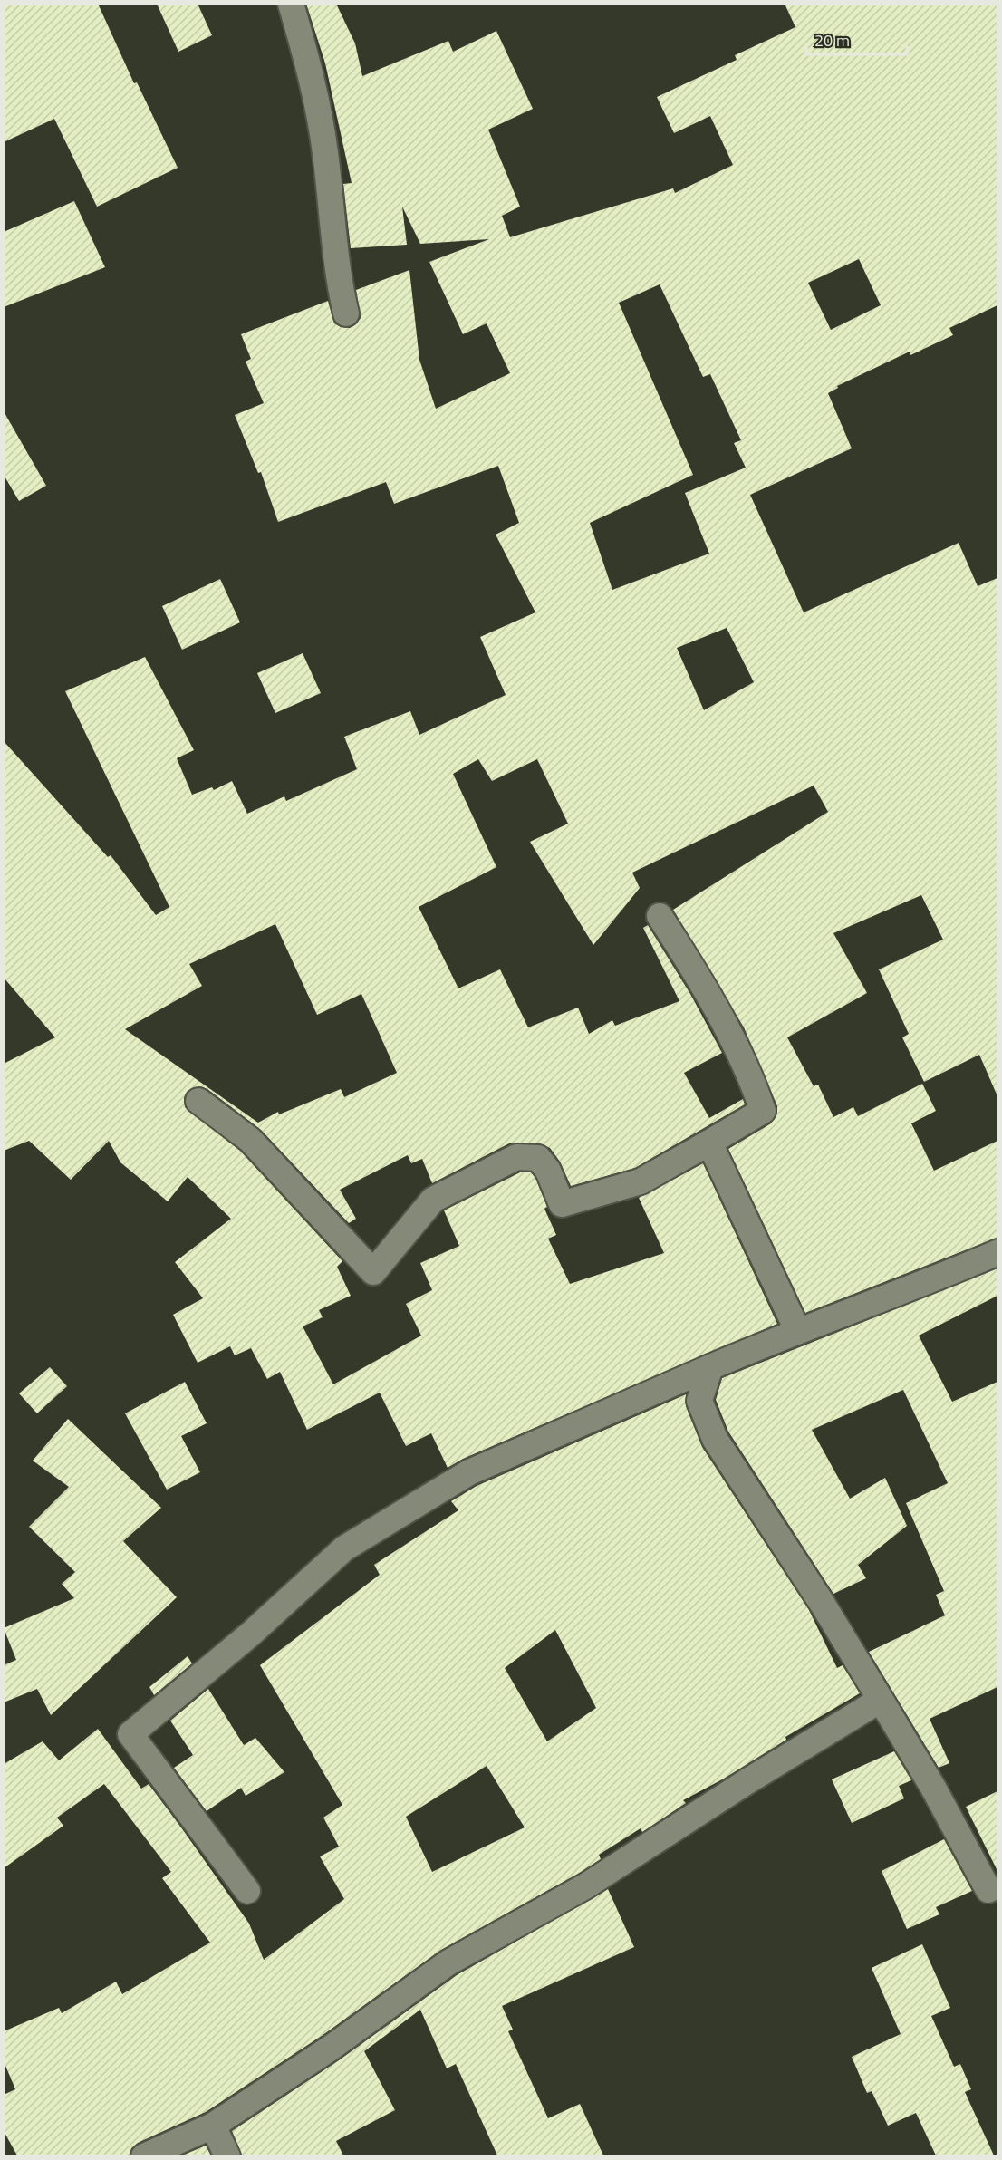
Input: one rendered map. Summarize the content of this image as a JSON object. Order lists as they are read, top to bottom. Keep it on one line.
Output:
{"scale_bar":"20 m"}
